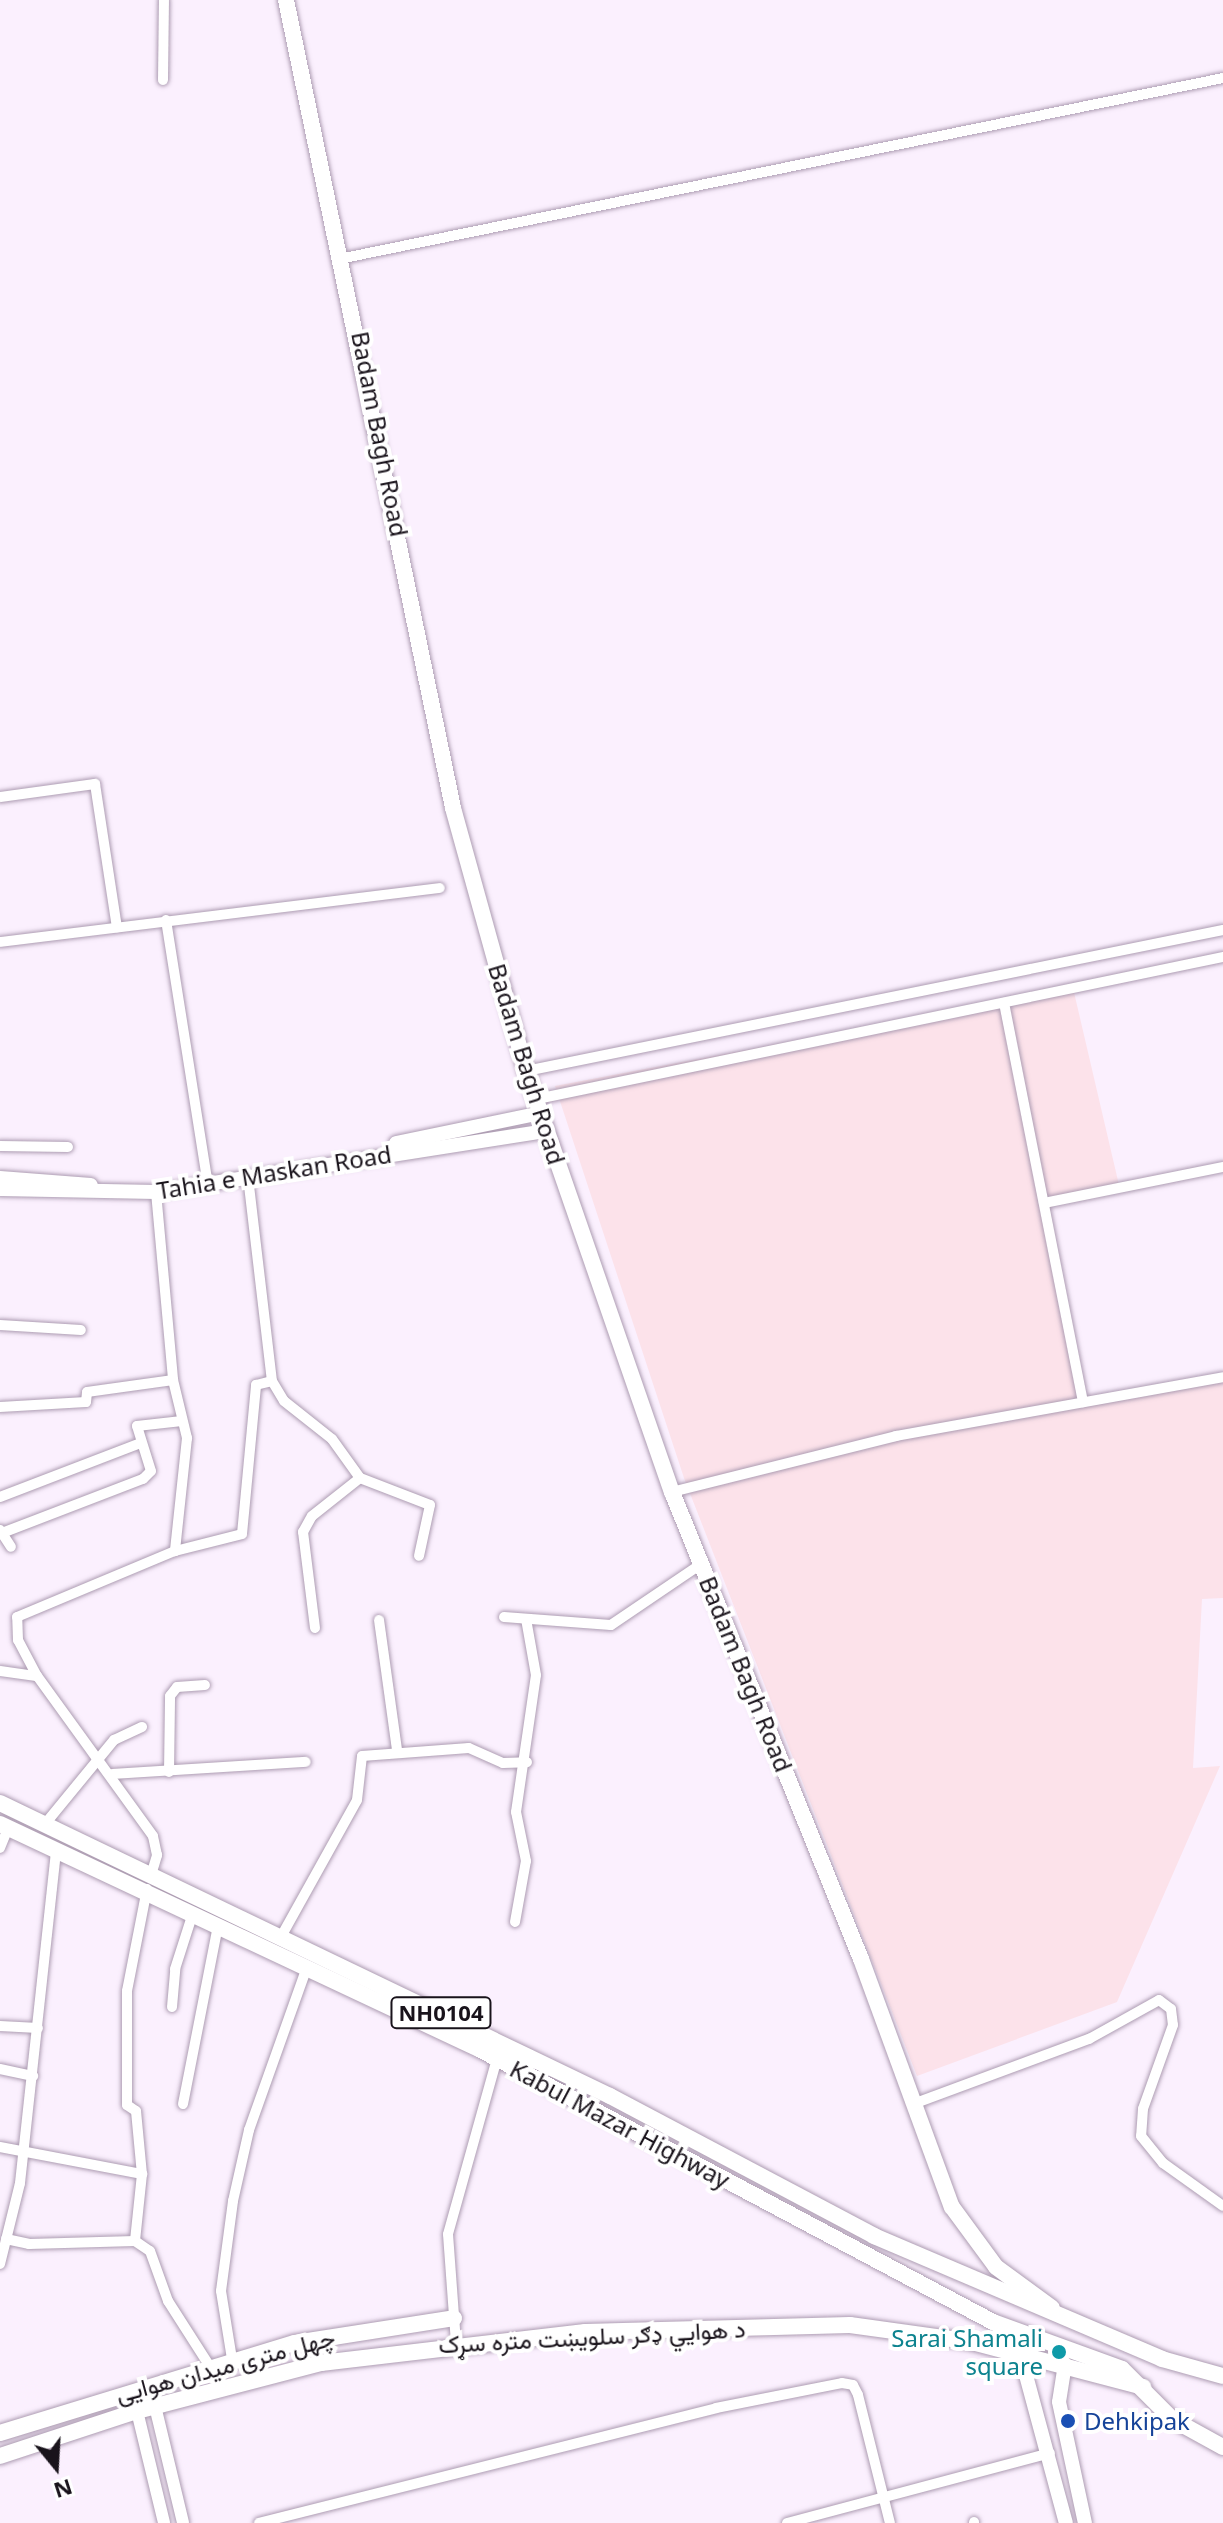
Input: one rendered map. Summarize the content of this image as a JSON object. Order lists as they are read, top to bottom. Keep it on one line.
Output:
{"streets":{"main road":["Badam Bagh Road","Tahia e Maskan Road","NH0104","Kabul Mazar Highway","د هوايي ډګر سلویښت متره سړک","چهل متری میدان هوایی"]},"crossings":[["Badam Bagh Road","Tahia e Maskan Road"],["Badam Bagh Road","Kabul Mazar Highway"],["Kabul Mazar Highway","د هوايي ډګر سلویښت متره سړک"]],"places":["Sarai Shamali square","Dehkipak"],"north":"bottom"}
